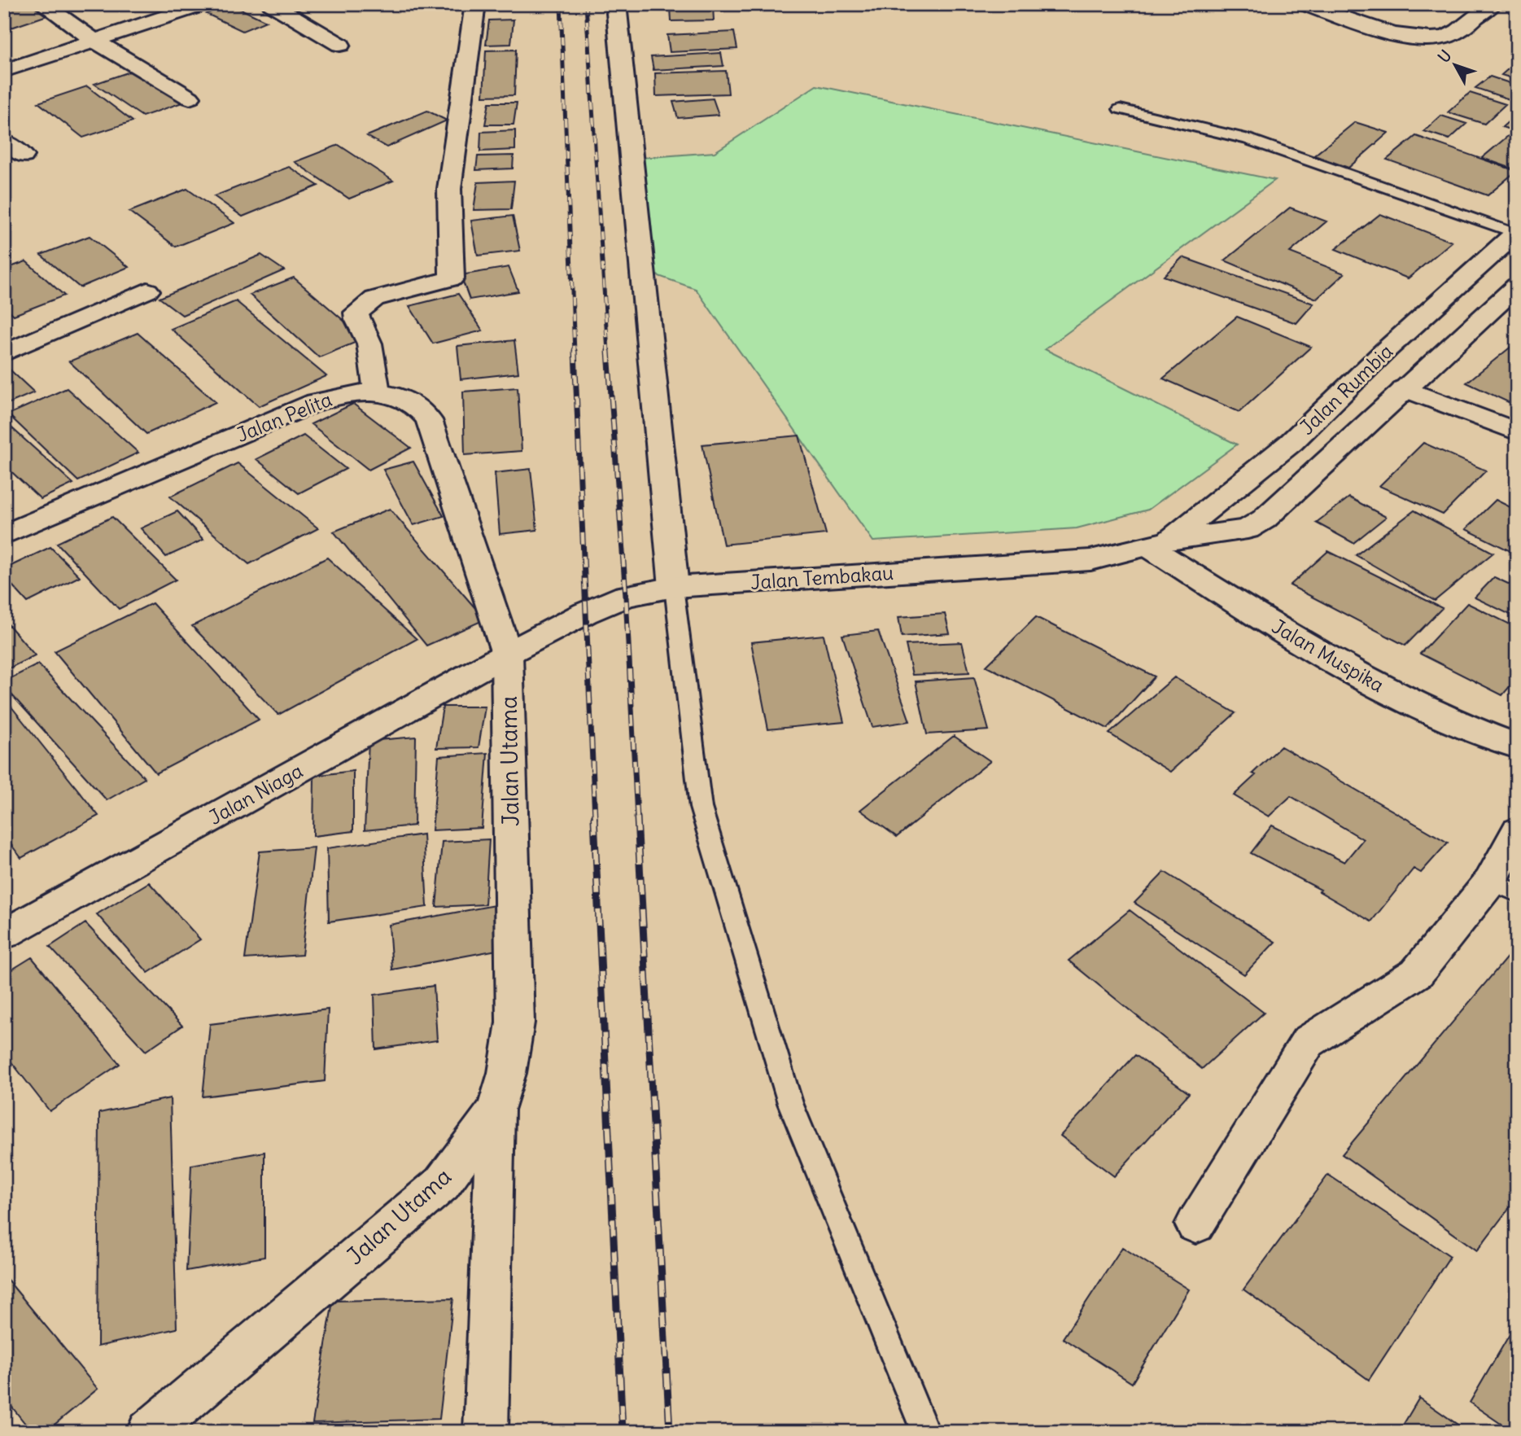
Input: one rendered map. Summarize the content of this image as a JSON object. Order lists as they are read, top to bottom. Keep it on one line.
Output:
{"streets":{"main road":["Jalan Rumbia","Jalan Pelita","Jalan Tembakau","Jalan Muspika","Jalan Utama","Jalan Niaga"]},"crossings":[["Jalan Rumbia","Jalan Tembakau"],["Jalan Rumbia","Jalan Muspika"],["Jalan Pelita","Jalan Tembakau"],["Jalan Pelita","Jalan Utama"],["Jalan Pelita","Jalan Niaga"],["Jalan Tembakau","Jalan Muspika"],["Jalan Tembakau","Jalan Utama"],["Jalan Tembakau","Jalan Niaga"],["Jalan Utama","Jalan Niaga"]],"north":"top left"}
